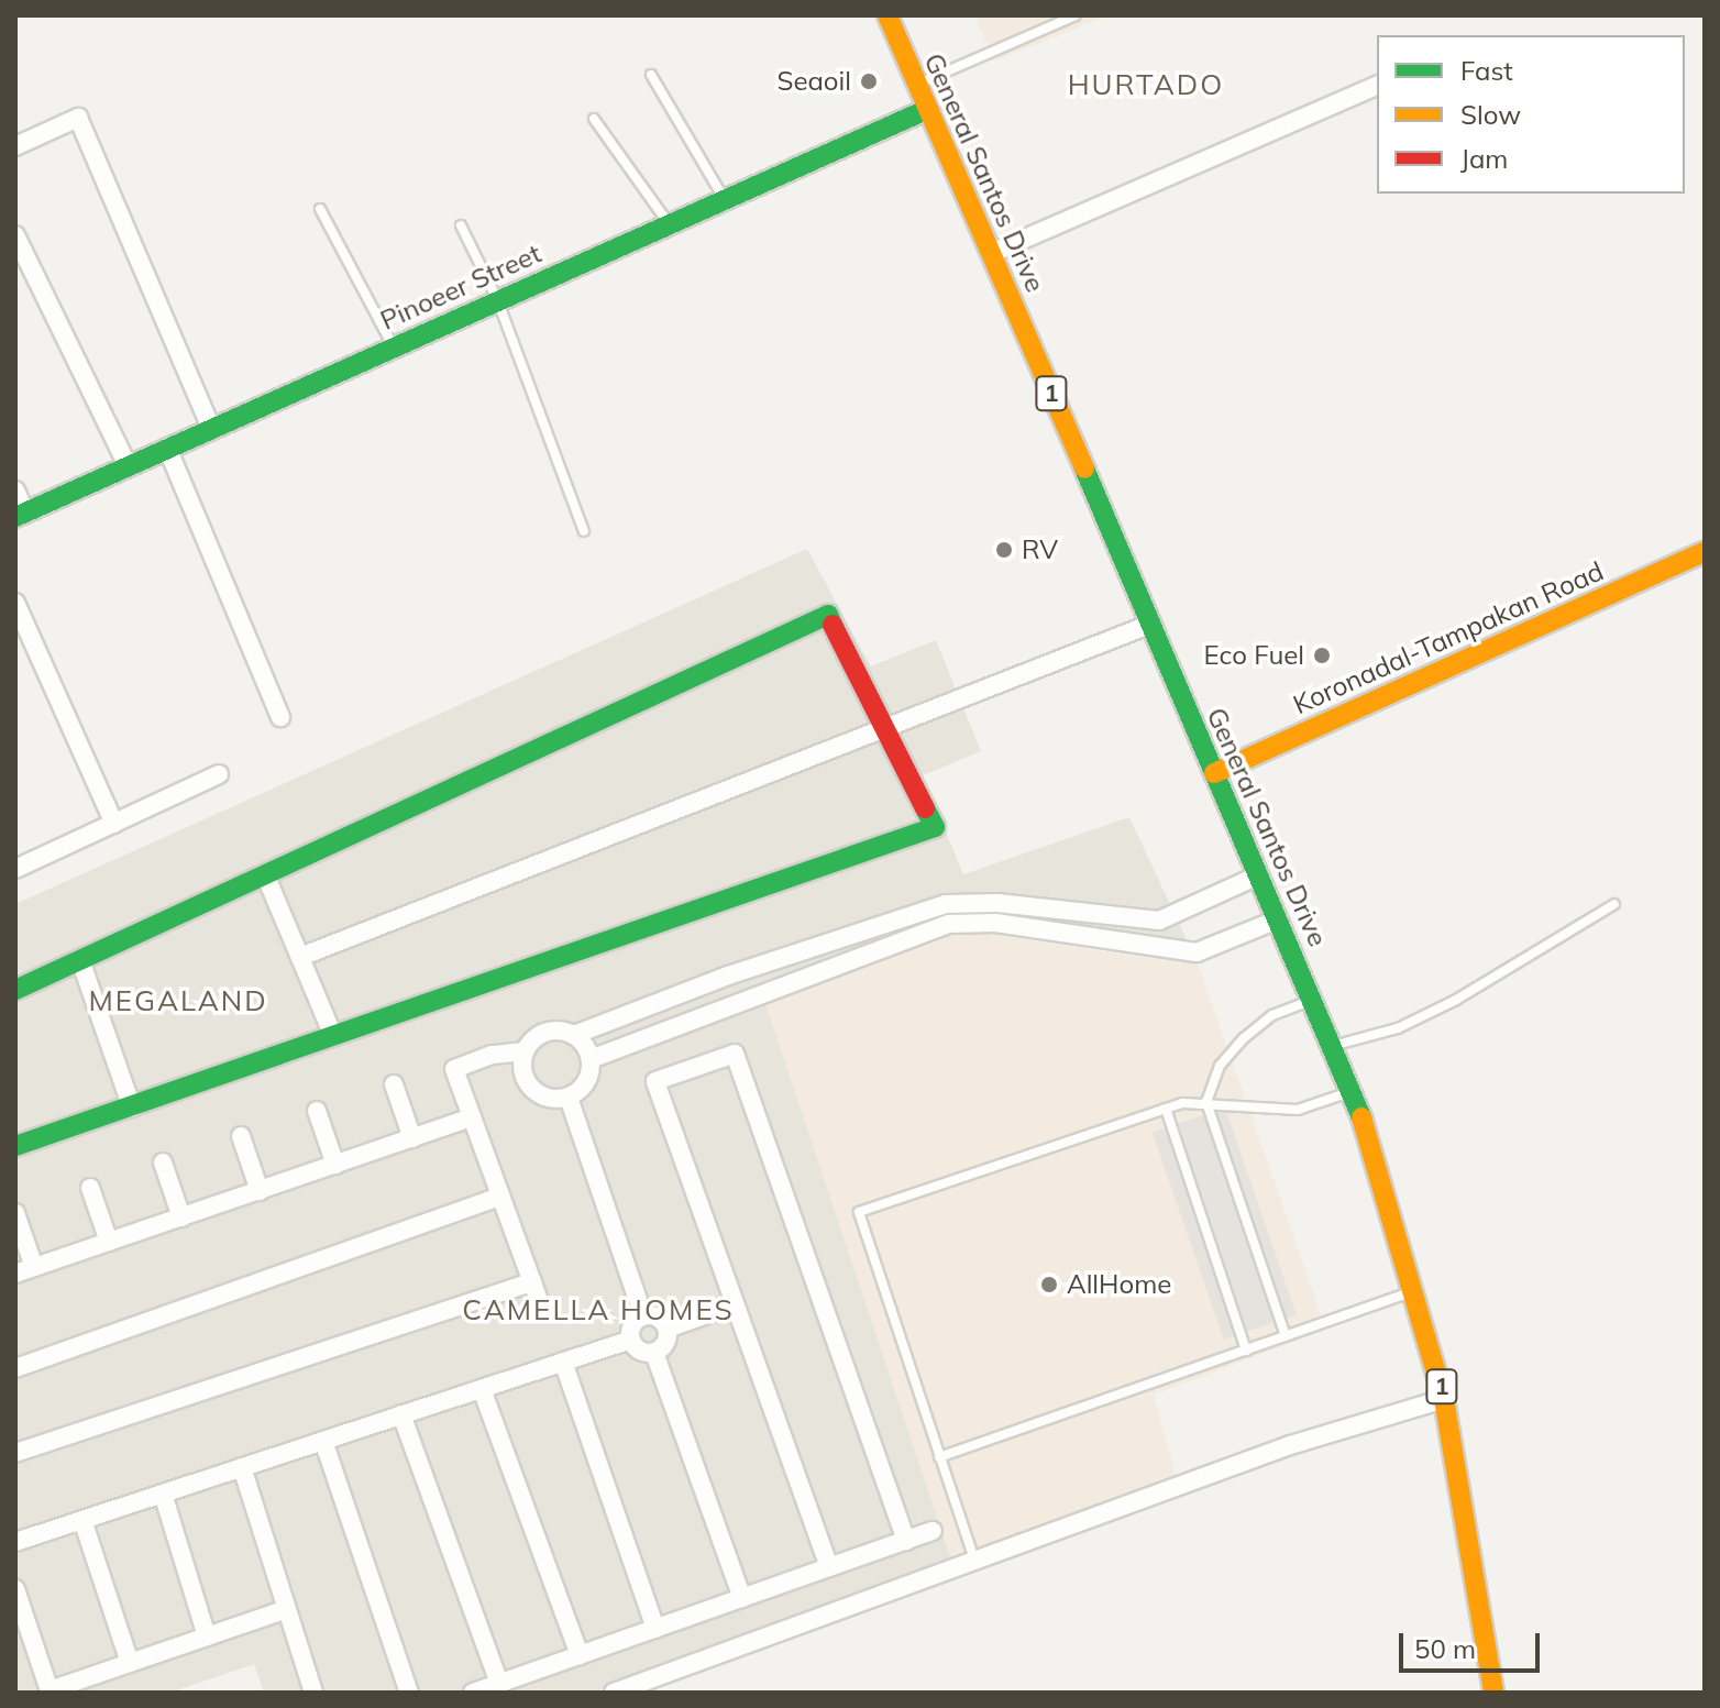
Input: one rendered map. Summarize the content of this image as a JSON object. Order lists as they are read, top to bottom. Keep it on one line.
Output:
{"streets":{"main road":["General Santos Drive","Pinoeer Street","1","Koronadal-Tampakan Road"]},"crossings":[["General Santos Drive","Pinoeer Street"],["General Santos Drive","Koronadal-Tampakan Road"]],"districts":["HURTADO","MEGALAND","CAMELLA HOMES"],"places":["Seaoil","RV","Eco Fuel","AllHome"],"legend":["Fast","Slow","Jam"],"scale_bar":"50 m"}
